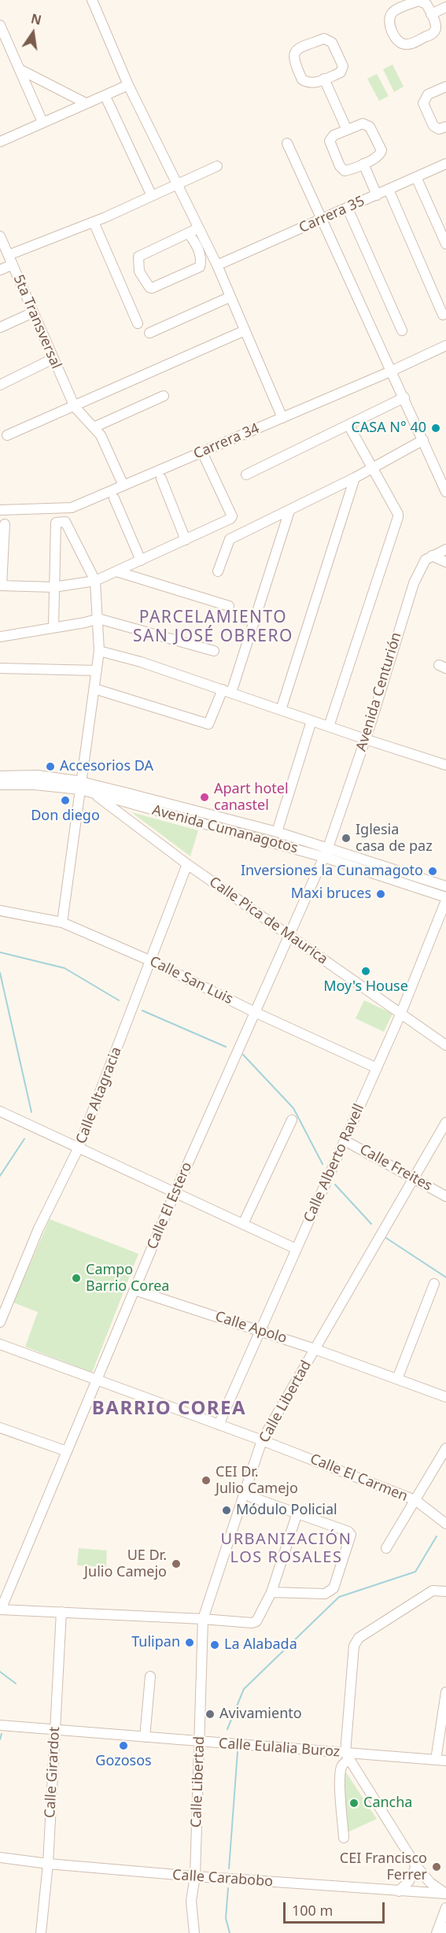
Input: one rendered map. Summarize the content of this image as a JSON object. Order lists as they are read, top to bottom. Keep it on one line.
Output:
{"streets":{"street":["Carrera 35","5ta Transversal","Carrera 34","Avenida Centurión","Avenida Cumanagotos","Calle Pica de Maurica","Calle San Luis","Calle Altagracia","Calle Alberto Ravell","Calle Freites","Calle El Estero","Calle Apolo","Calle Libertad","Calle El Carmen","Calle Eulalia Buroz","Calle Girardot","Calle Carabobo"]},"crossings":[["5ta Transversal","Carrera 34"],["Avenida Centurión","Avenida Cumanagotos"],["Avenida Centurión","Calle El Estero"],["Avenida Cumanagotos","Calle Pica de Maurica"],["Avenida Cumanagotos","Calle Alberto Ravell"],["Avenida Cumanagotos","Calle El Estero"],["Calle Pica de Maurica","Calle Altagracia"],["Calle Pica de Maurica","Calle Alberto Ravell"],["Calle Pica de Maurica","Calle El Estero"],["Calle San Luis","Calle Altagracia"],["Calle San Luis","Calle Alberto Ravell"],["Calle San Luis","Calle El Estero"],["Calle Alberto Ravell","Calle Freites"],["Calle Alberto Ravell","Calle Apolo"],["Calle Alberto Ravell","Calle El Carmen"],["Calle Freites","Calle Libertad"],["Calle El Estero","Calle Apolo"],["Calle El Estero","Calle El Carmen"],["Calle Apolo","Calle Libertad"],["Calle Libertad","Calle El Carmen"],["Calle Libertad","Calle Eulalia Buroz"],["Calle Libertad","Calle Carabobo"],["Calle Eulalia Buroz","Calle Girardot"],["Calle Girardot","Calle Carabobo"]],"districts":["PARCELAMIENTO SAN JOSÉ OBRERO","BARRIO COREA","URBANIZACIÓN LOS ROSALES"],"places":["CASA N° 40","Accesorios DA","Apart hotel canastel","Don diego","Iglesia casa de paz","Inversiones la Cunamagoto","Maxi bruces","Moy's House","Campo Barrio Corea","CEI Dr. Julio Camejo","Módulo Policial","UE Dr. Julio Camejo","Tulipan","La Alabada","Avivamiento","Gozosos","Cancha","CEI Francisco Ferrer"],"scale_bar":"100 m","north":"top"}
